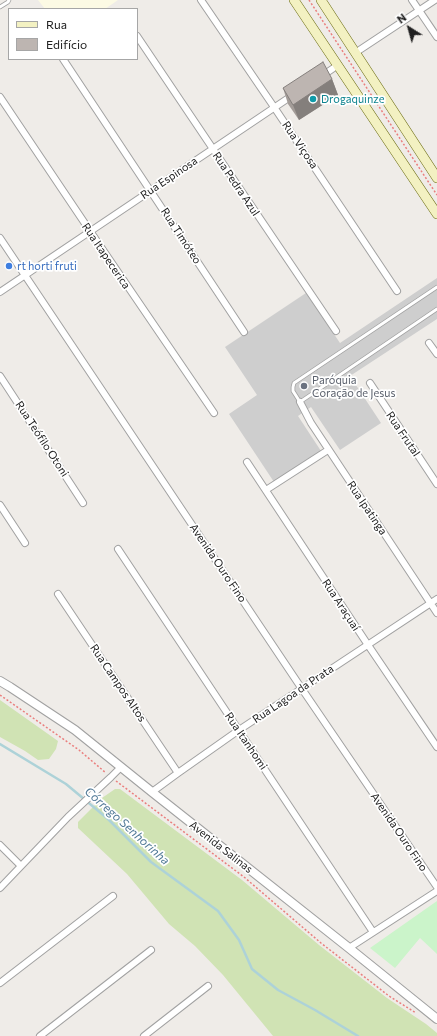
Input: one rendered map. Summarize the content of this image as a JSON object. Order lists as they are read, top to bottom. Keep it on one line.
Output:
{"streets":{"street":["Rua Viçosa","Rua Espinosa","Rua Pedra Azul","Rua Timóteo","Rua Itapecerica","Rua Frutal","Rua Teófilo Otoni","Rua Ipatinga","Avenida Ouro Fino","Rua Araçuaí","Rua Campos Altos","Rua Lagoa da Prata","Rua Itanhomi","Avenida Salinas"]},"crossings":[["Rua Viçosa","Rua Espinosa"],["Rua Espinosa","Rua Pedra Azul"],["Rua Espinosa","Rua Timóteo"],["Rua Espinosa","Rua Itapecerica"],["Rua Espinosa","Avenida Ouro Fino"],["Rua Ipatinga","Rua Lagoa da Prata"],["Avenida Ouro Fino","Rua Lagoa da Prata"],["Rua Araçuaí","Rua Lagoa da Prata"],["Rua Campos Altos","Rua Lagoa da Prata"],["Rua Lagoa da Prata","Rua Itanhomi"],["Rua Lagoa da Prata","Avenida Salinas"]],"water":["Córrego Senhorinha"],"places":["Drogaquinze","rt horti fruti","Paróquia Coração de Jesus"],"legend":["Rua","Edifício"],"north":"top left"}
